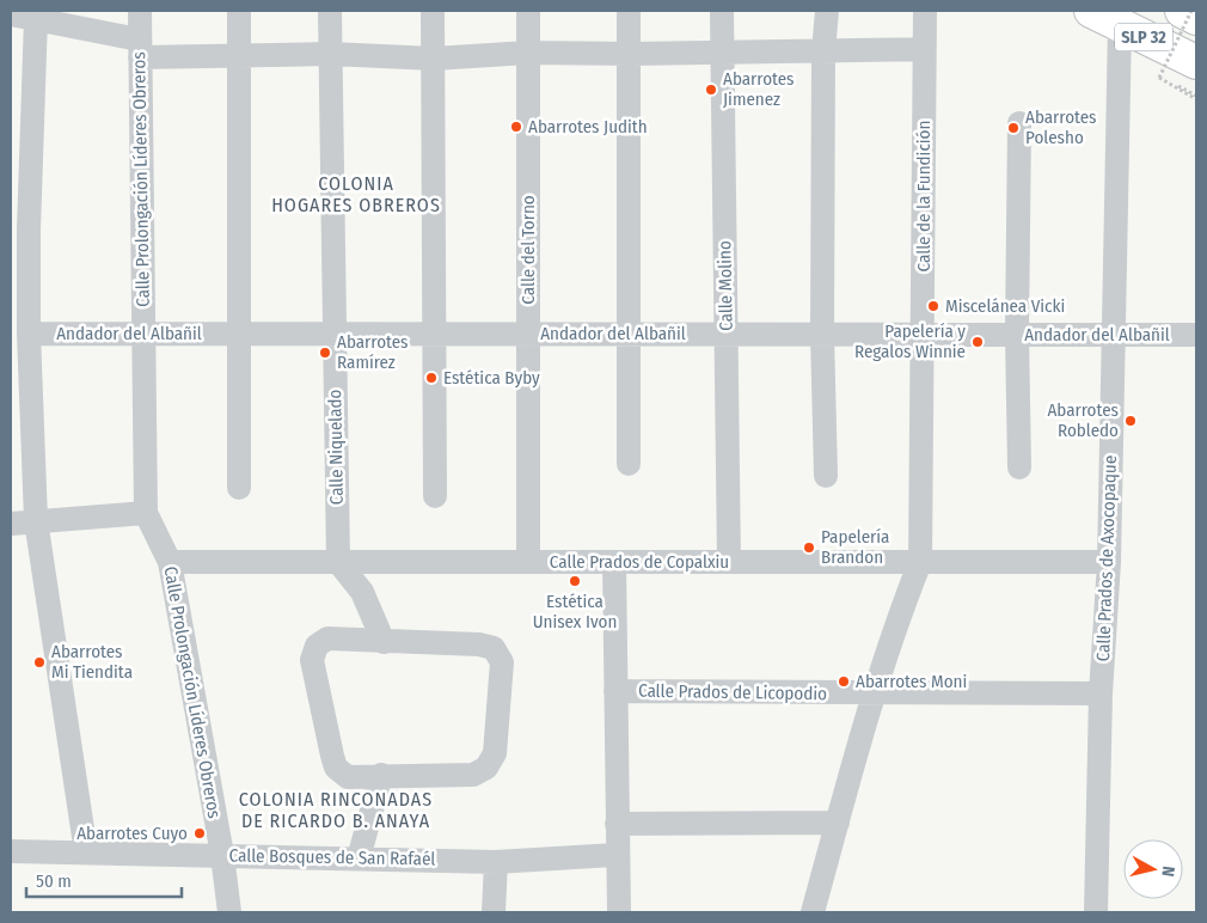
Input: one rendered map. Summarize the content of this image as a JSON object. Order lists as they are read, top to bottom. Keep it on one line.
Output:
{"streets":{"highway":["SLP 32"],"street":["Calle Prolongación Líderes Obreros","Calle de la Fundición","Calle del Torno","Calle Molino","Andador del Albañil","Calle Niquelado","Calle Prados de Axocopaque","Calle Prados de Copalxiu","Calle Prados de Licopodio","Calle Bosques de San Rafaél"]},"crossings":[["SLP 32","Calle Prados de Axocopaque"],["Calle Prolongación Líderes Obreros","Andador del Albañil"],["Calle Prolongación Líderes Obreros","Calle Prados de Copalxiu"],["Calle Prolongación Líderes Obreros","Calle Bosques de San Rafaél"],["Calle de la Fundición","Andador del Albañil"],["Calle de la Fundición","Calle Prados de Copalxiu"],["Calle del Torno","Andador del Albañil"],["Calle del Torno","Calle Prados de Copalxiu"],["Calle Molino","Andador del Albañil"],["Calle Molino","Calle Prados de Copalxiu"],["Andador del Albañil","Calle Niquelado"],["Andador del Albañil","Calle Prados de Axocopaque"],["Calle Niquelado","Calle Prados de Copalxiu"],["Calle Prados de Axocopaque","Calle Prados de Copalxiu"],["Calle Prados de Axocopaque","Calle Prados de Licopodio"]],"districts":["COLONIA HOGARES OBREROS","COLONIA RINCONADAS DE RICARDO B. ANAYA"],"places":["Abarrotes Jimenez","Abarrotes Judith","Abarrotes Polesho","Miscelánea Vicki","Papelería y Regalos Winnie","Abarrotes Ramírez","Estética Byby","Abarrotes Robledo","Papelería Brandon","Estética Unisex Ivon","Abarrotes Mi Tiendita","Abarrotes Moni","Abarrotes Cuyo"],"scale_bar":"50 m","north":"right"}
